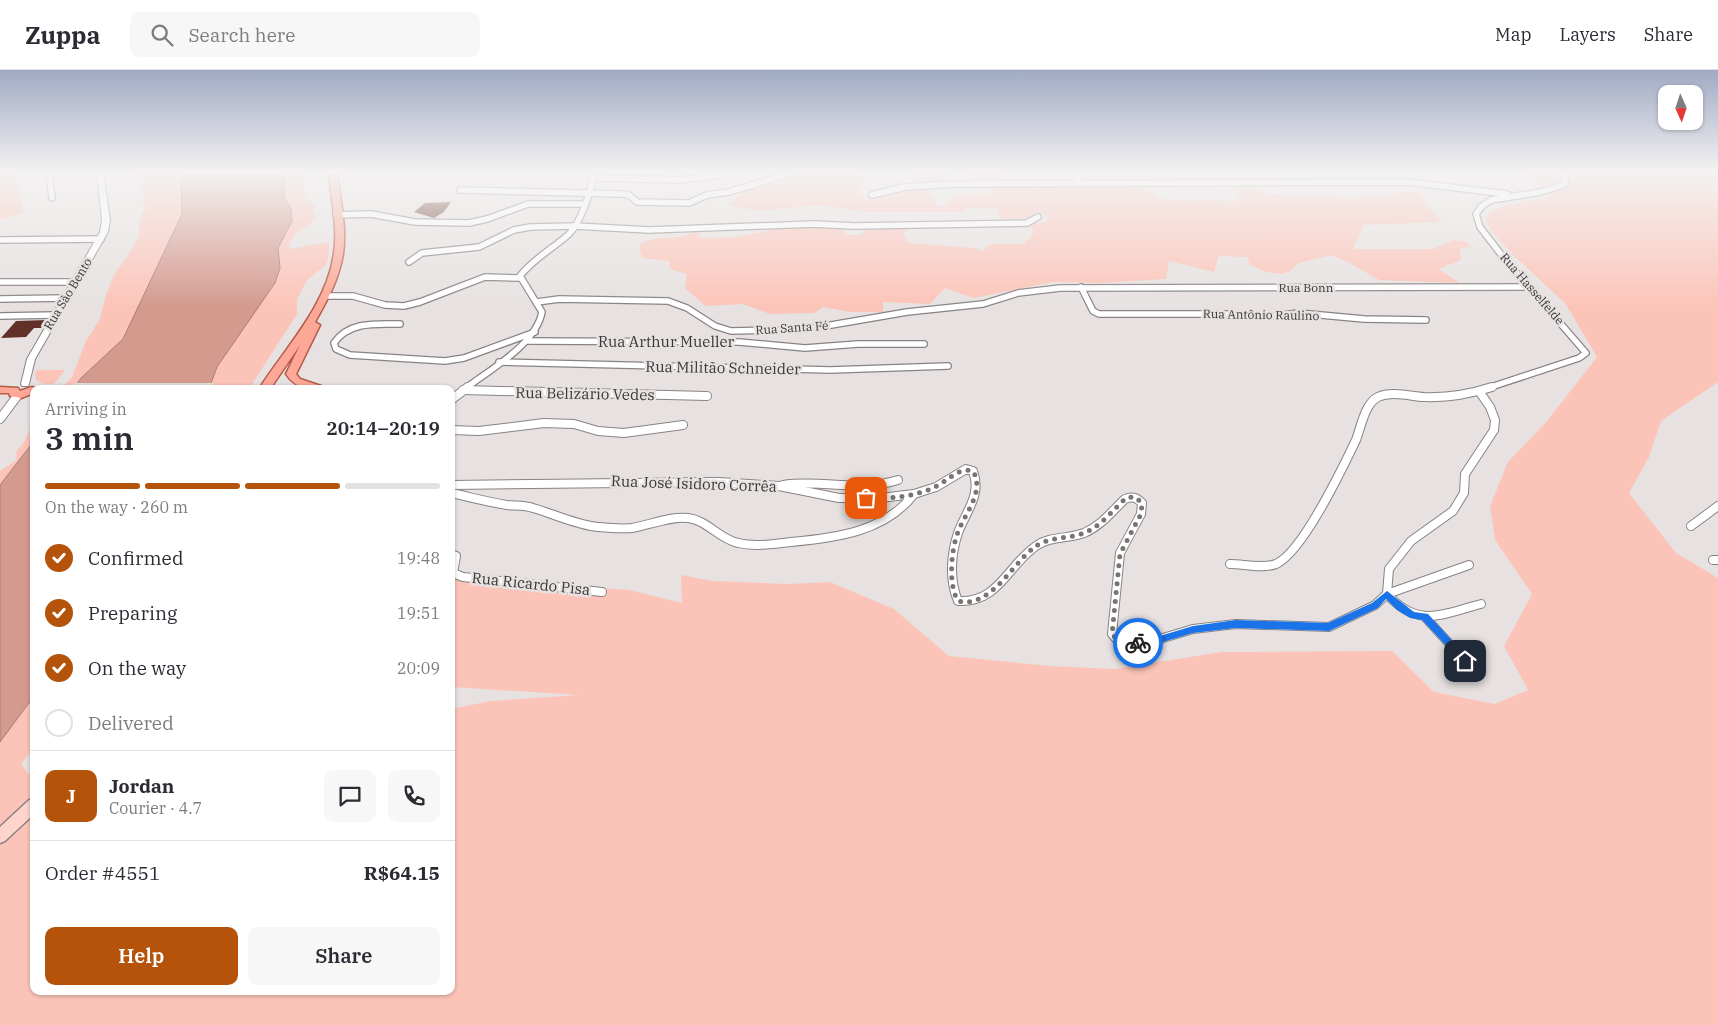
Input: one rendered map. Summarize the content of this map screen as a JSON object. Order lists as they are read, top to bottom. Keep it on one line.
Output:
{"streets":{"street":["Rua Bonn","Rua Hasselfelde","Rua São Bento","Rua Antônio Raulino","Rua Santa Fé","Rua Arthur Mueller","Rua Militão Schneider","Rua Belizário Vedes","Rua José Isidoro Corrêa","Rua Ricardo Pisa"]},"crossings":[["Rua Bonn","Rua Hasselfelde"],["Rua Bonn","Rua Antônio Raulino"],["Rua Bonn","Rua Santa Fé"],["Rua Antônio Raulino","Rua Santa Fé"]],"north":"bottom","page":{"header":"Zuppa","search":"Search here","nav":["Map","Layers","Share"],"heading":["3 min","Arriving in","20:14–20:19"],"panel":["Jordan","Courier · 4.7","Order #4551","R$64.15"],"bar":"On the way · 260 m","list":[["Confirmed","19:48"],["Preparing","19:51"],["On the way","20:09"],"Delivered"],"round":"J","buttons":["Help","Share"]}}
